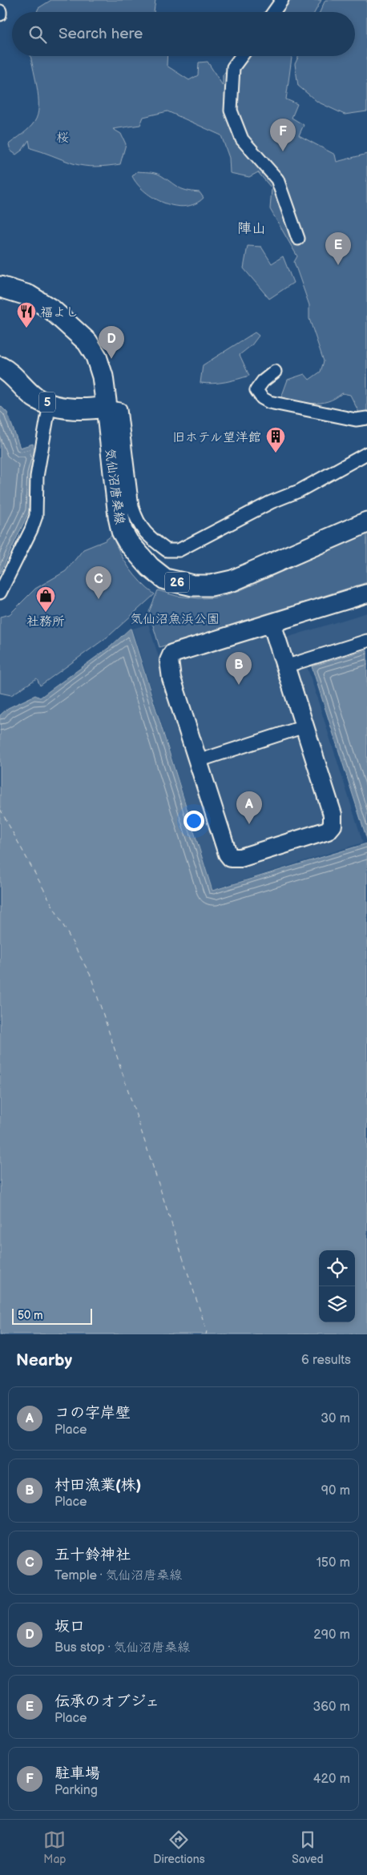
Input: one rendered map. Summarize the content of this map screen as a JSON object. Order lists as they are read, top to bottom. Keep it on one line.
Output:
{"streets":{"main road":["5","気仙沼唐桑線","26"]},"crossings":[["5","気仙沼唐桑線"]],"districts":["陣山"],"parks":["桜","気仙沼魚浜公園"],"places":{"restaurant":["福よし"],"building":["旧ホテル望洋館"],"shop":["社務所"]},"scale_bar":"50 m","page":{"search":"Search here","pins":["F","E","D","C","B","A"],"scale":"50 m","heading":["Nearby","6 results"],"list":[{"mark":"A","name":"コの字岸壁","note":"Place","value":"30 m"},{"mark":"B","name":"村田漁業(株)","note":"Place","value":"90 m"},{"mark":"C","name":"五十鈴神社","note":"Temple · 気仙沼唐桑線","value":"150 m"},{"mark":"D","name":"坂口","note":"Bus stop · 気仙沼唐桑線","value":"290 m"},{"mark":"E","name":"伝承のオブジェ","note":"Place","value":"360 m"},{"mark":"F","name":"駐車場","note":"Parking","value":"420 m"}],"nav":["Map","Directions","Saved"]}}
